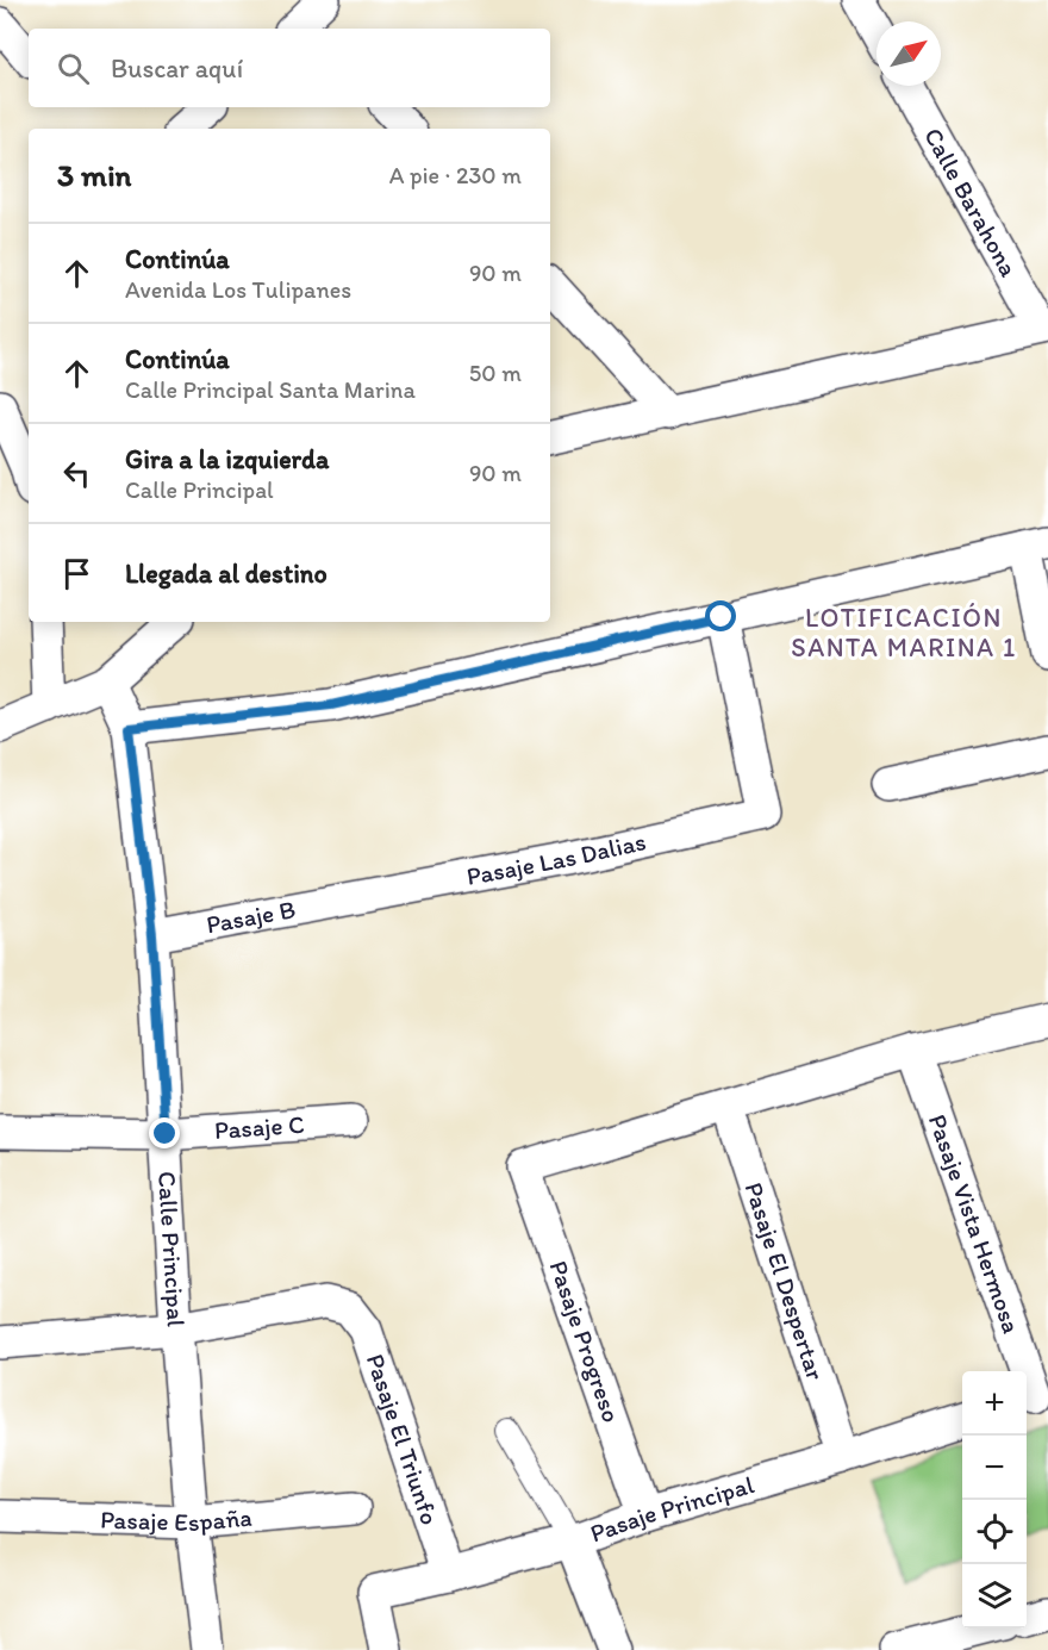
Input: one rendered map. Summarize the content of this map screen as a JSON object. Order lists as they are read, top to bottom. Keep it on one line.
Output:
{"streets":{"street":["Calle Barahona","Pasaje Las Dalias","Pasaje B","Pasaje C","Pasaje Vista Hermosa","Calle Principal","Pasaje El Despertar","Pasaje Progreso","Pasaje El Triunfo","Pasaje Principal","Pasaje España"]},"crossings":[["Pasaje Las Dalias","Pasaje B"],["Pasaje B","Calle Principal"],["Pasaje C","Calle Principal"],["Calle Principal","Pasaje El Triunfo"],["Calle Principal","Pasaje España"],["Pasaje El Despertar","Pasaje Progreso"],["Pasaje El Despertar","Pasaje Principal"],["Pasaje Progreso","Pasaje Principal"],["Pasaje El Triunfo","Pasaje Principal"]],"districts":["LOTIFICACIÓN SANTA MARINA 1"],"north":"top right","page":{"search":"Buscar aquí","heading":["3 min","A pie · 230 m"],"list":[["Continúa","Avenida Los Tulipanes","90 m"],["Continúa","Calle Principal Santa Marina","50 m"],["Gira a la izquierda","Calle Principal","90 m"],"Llegada al destino"],"map_buttons":["+","−"]}}
